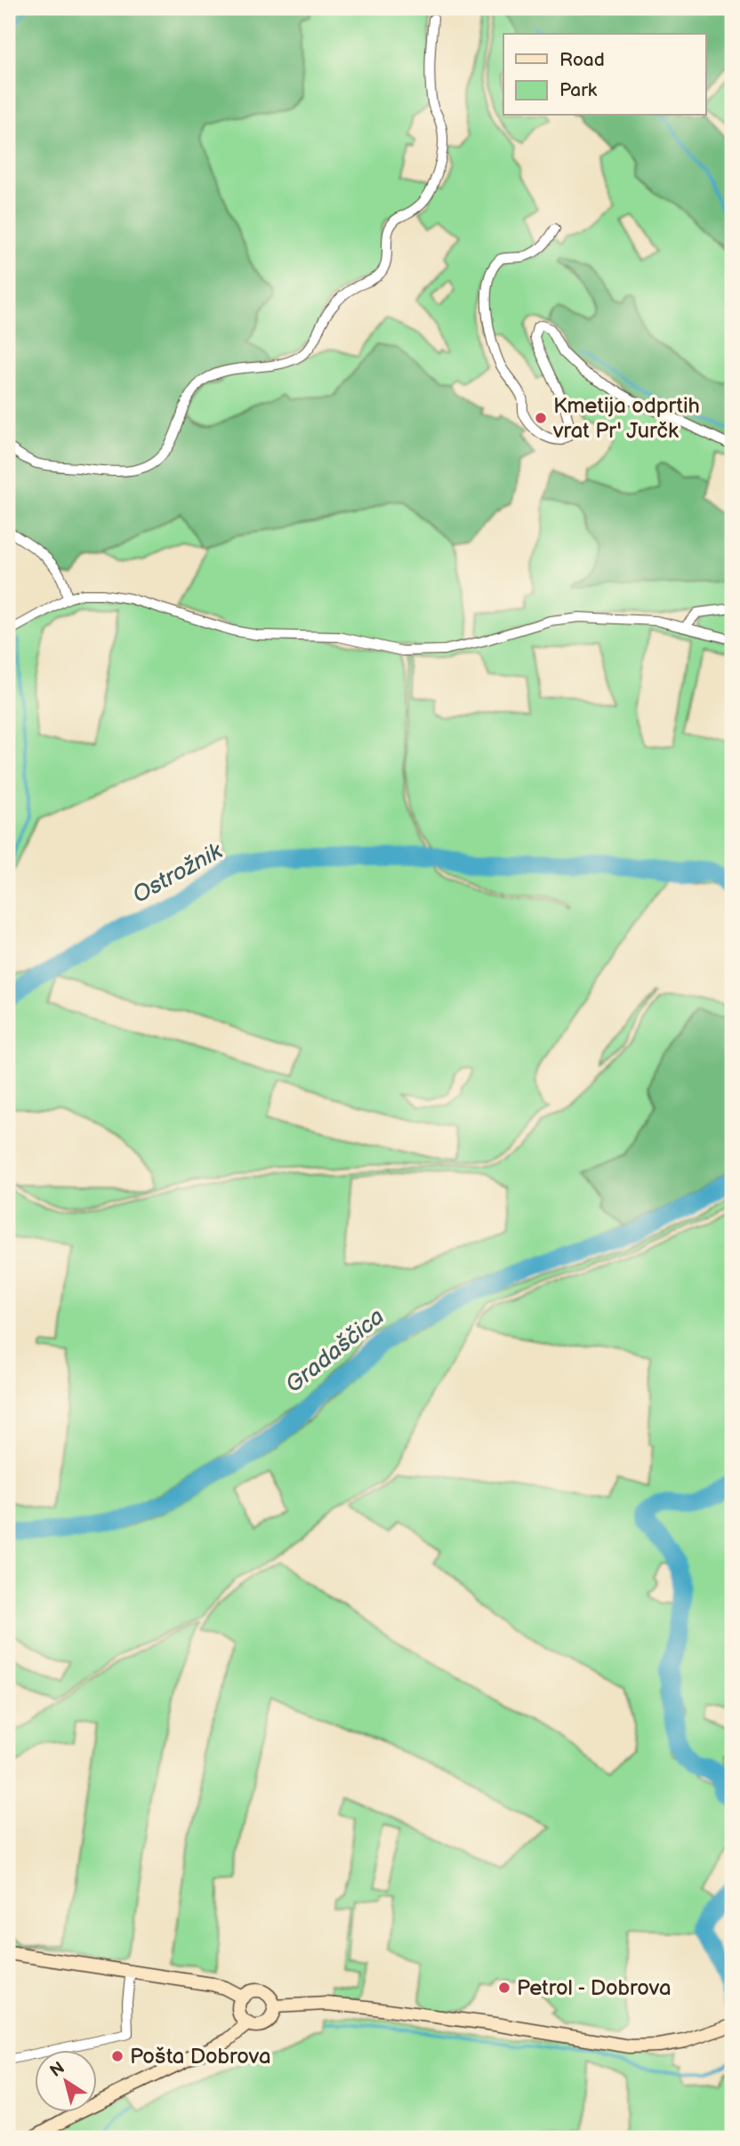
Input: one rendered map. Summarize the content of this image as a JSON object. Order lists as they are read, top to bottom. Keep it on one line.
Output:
{"water":["Ostrožnik","Gradaščica"],"places":["Kmetija odprtih vrat Pr' Jurčk","Petrol - Dobrova","Pošta Dobrova"],"legend":["Road","Park"],"north":"top left"}
